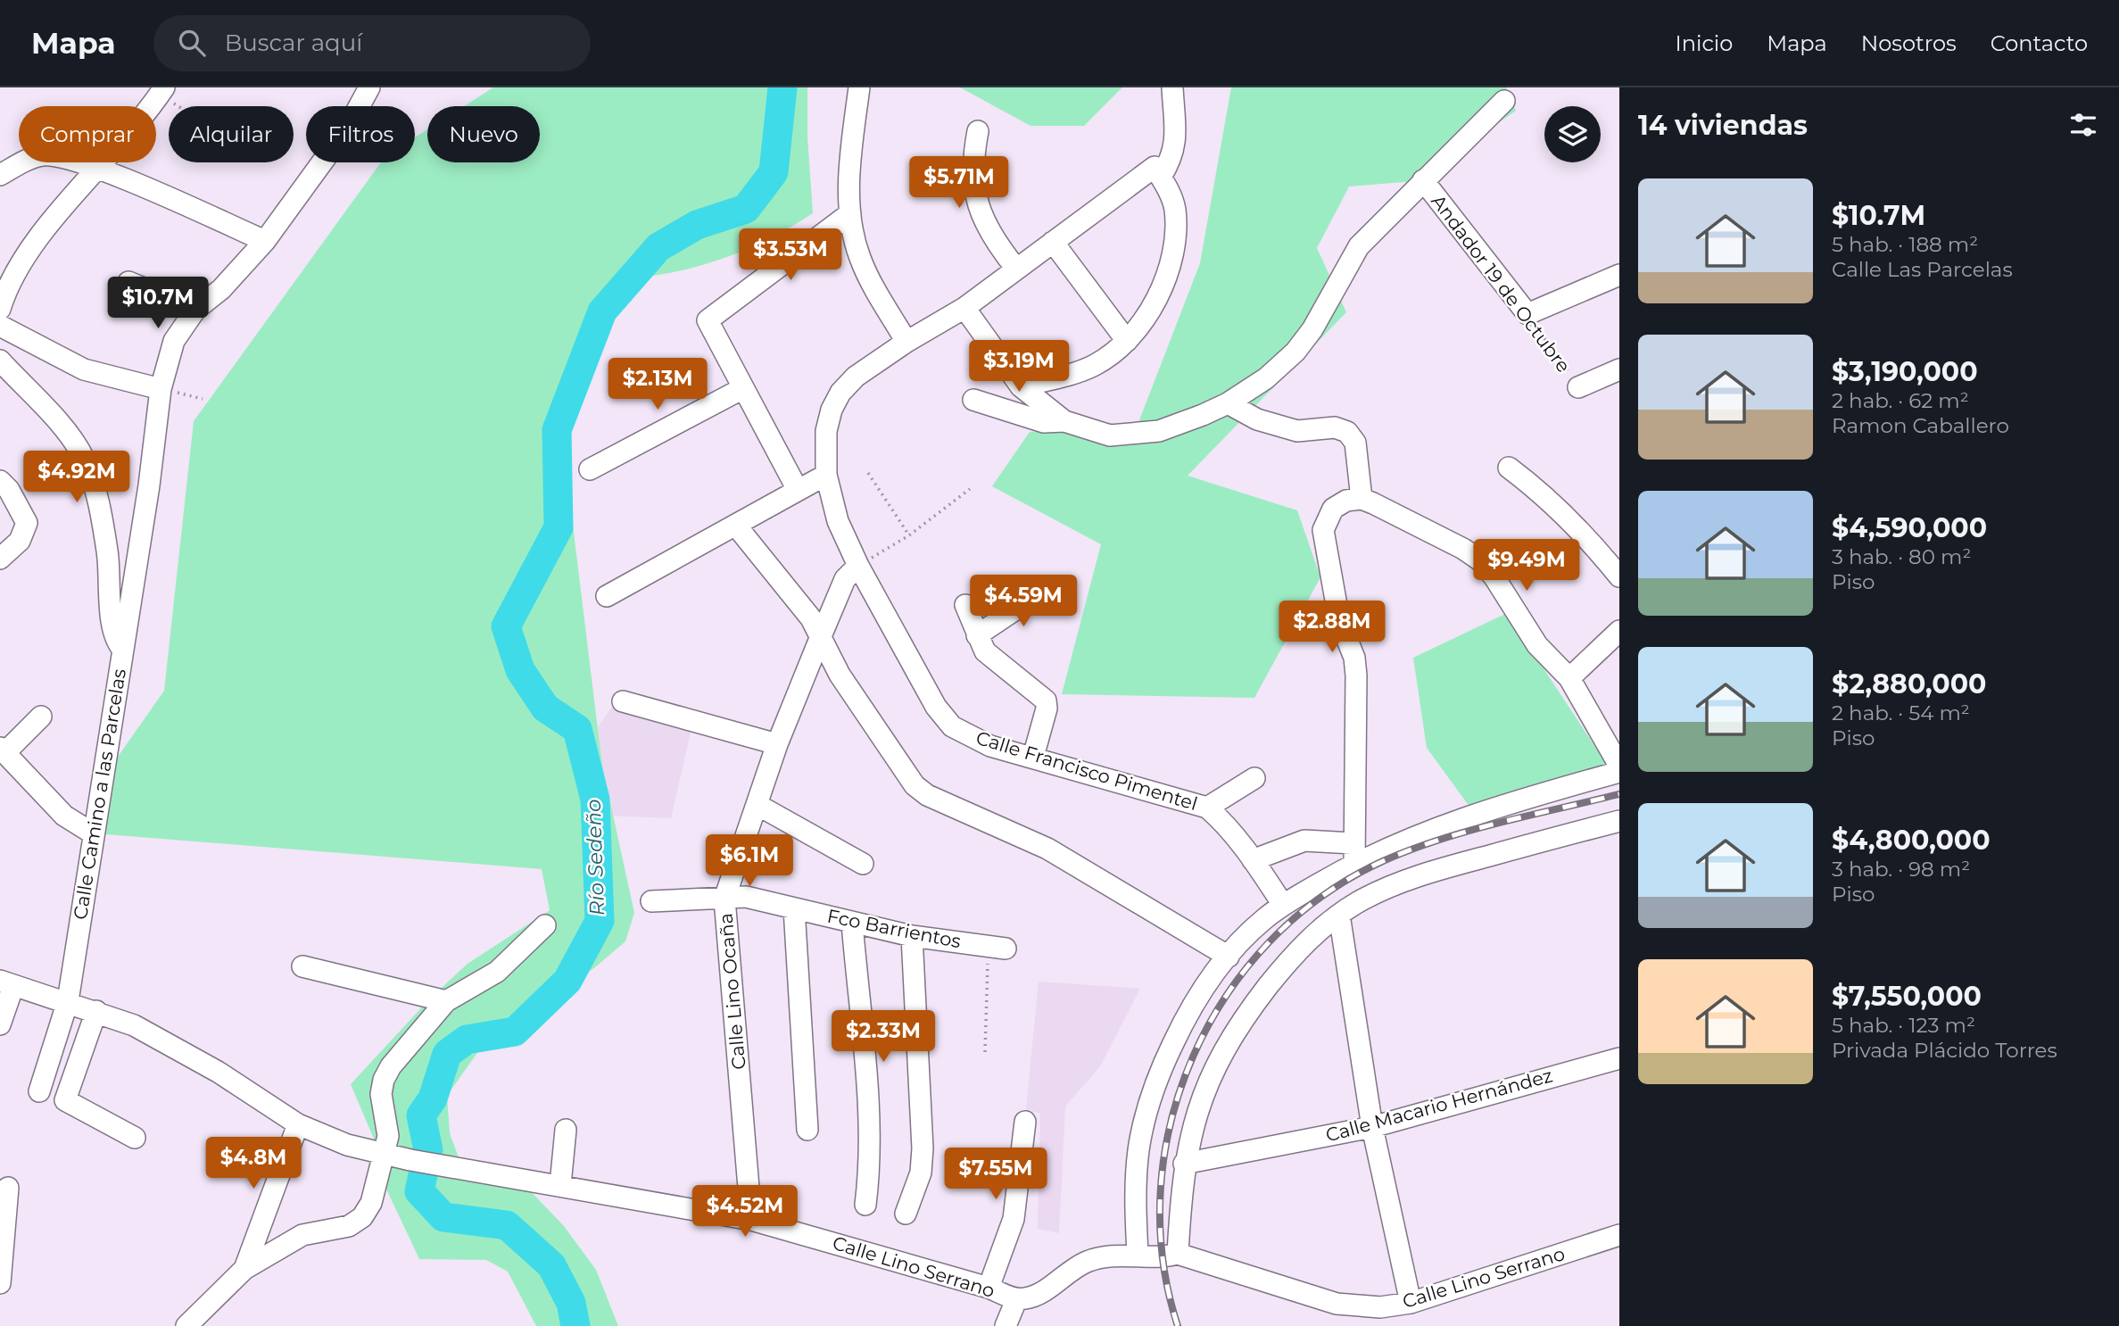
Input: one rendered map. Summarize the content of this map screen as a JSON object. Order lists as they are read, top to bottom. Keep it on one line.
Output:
{"streets":{"street":["Andador 19 de Octubre","Calle Francisco Pimentel","Calle Camino a las Parcelas","Fco Barrientos","Calle Lino Ocaña","Calle Macario Hernández","Calle Lino Serrano"]},"crossings":[["Calle Francisco Pimentel","Calle Lino Ocaña"],["Calle Camino a las Parcelas","Calle Lino Serrano"],["Fco Barrientos","Calle Lino Ocaña"],["Calle Lino Ocaña","Calle Lino Serrano"]],"water":["Río Sedeño"],"page":{"header":"Mapa","search":"Buscar aquí","nav":["Inicio","Mapa","Nosotros","Contacto"],"heading":"14 viviendas","chip":["Comprar","Alquilar","Filtros","Nuevo"],"price":["$5.71M","$3.53M","$10.7M","$3.19M","$2.13M","$4.92M","$9.49M","$4.59M","$2.88M","$6.1M","$2.33M","$4.8M","$7.55M","$4.52M"],"list":[{"name":"$10.7M","note":"5 hab. · 188 m² · Calle Las Parcelas"},{"name":"$3,190,000","note":"2 hab. · 62 m² · Ramon Caballero"},{"name":"$4,590,000","note":"3 hab. · 80 m² · Piso"},{"name":"$2,880,000","note":"2 hab. · 54 m² · Piso"},{"name":"$4,800,000","note":"3 hab. · 98 m² · Piso"},{"name":"$7,550,000","note":"5 hab. · 123 m² · Privada Plácido Torres"}]}}
